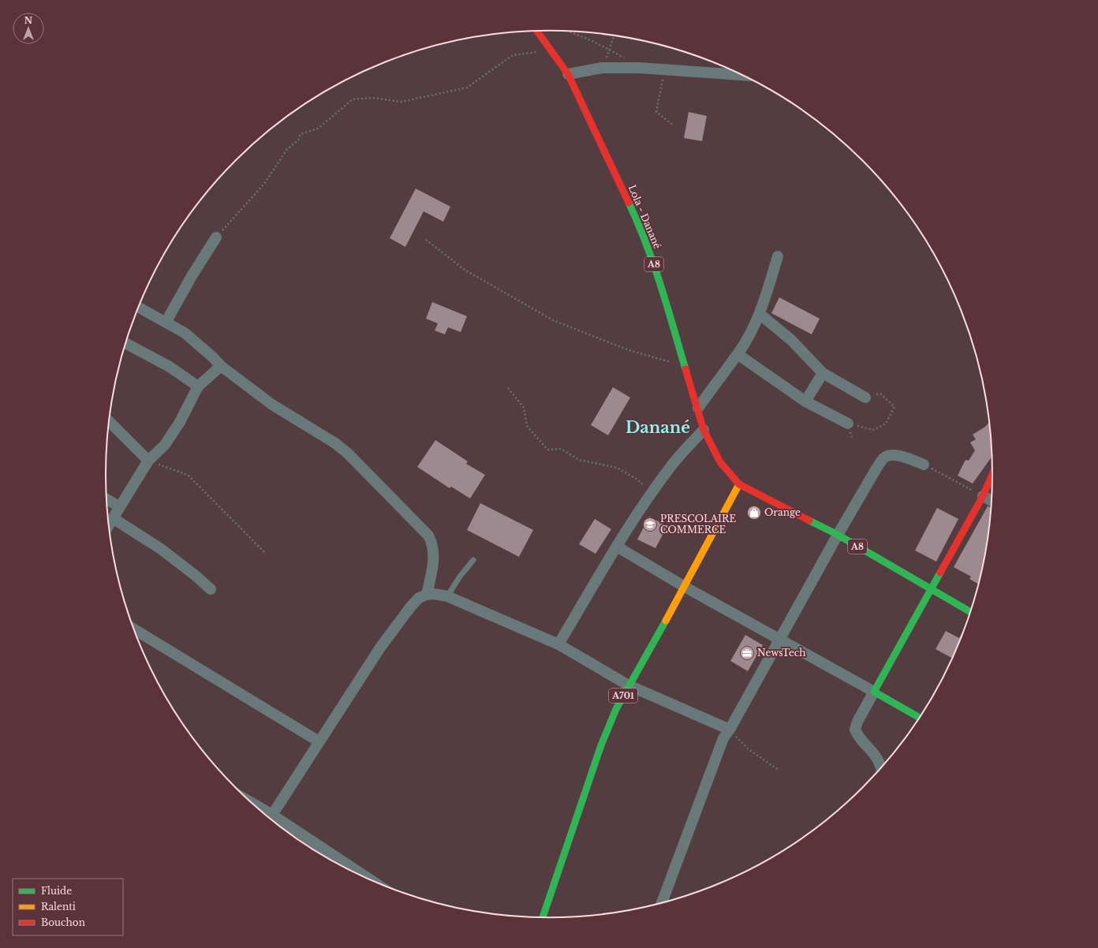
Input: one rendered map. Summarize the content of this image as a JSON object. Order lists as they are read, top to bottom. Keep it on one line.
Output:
{"streets":{"main road":["Lola - Danané","A8","A701"]},"crossings":[["Lola - Danané","A8"],["Lola - Danané","A701"],["A8","A701"]],"districts":["Danané"],"places":{"shop":["Orange"],"school or university":["PRESCOLAIRE COMMERCE"],"office":["NewsTech"]},"legend":["Fluide","Ralenti","Bouchon"],"north":"top"}
